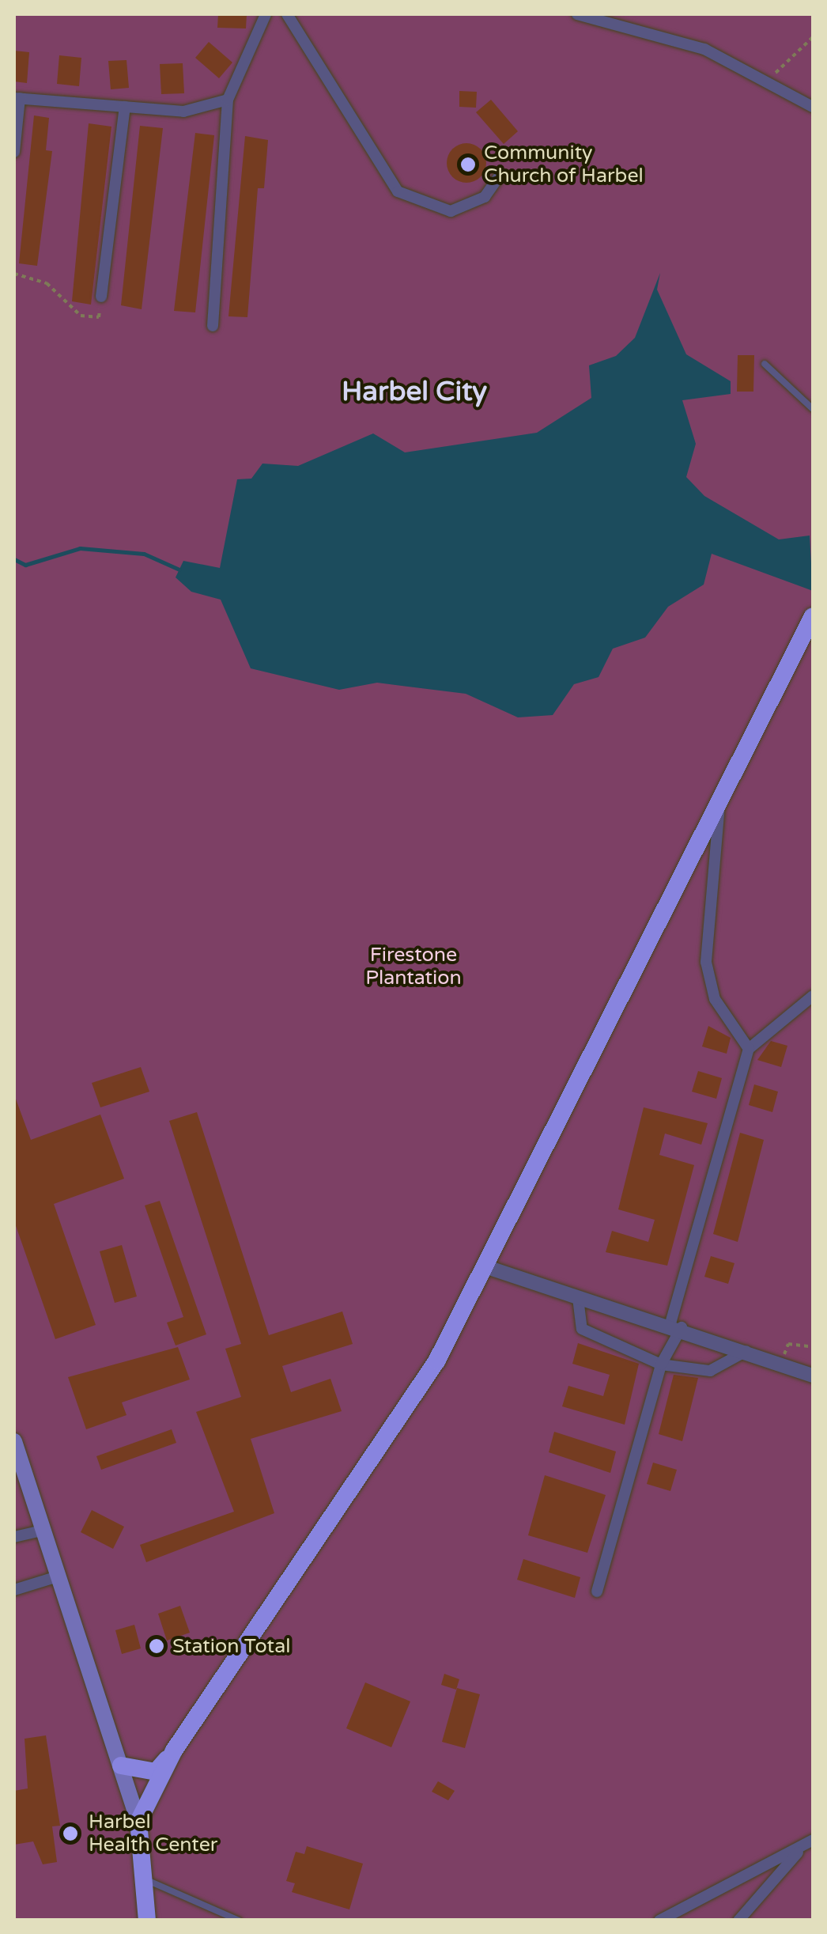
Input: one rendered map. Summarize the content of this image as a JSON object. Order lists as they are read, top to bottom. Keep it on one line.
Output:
{"districts":["Harbel City"],"parks":["Firestone Plantation"],"places":["Community Church of Harbel","Station Total","Harbel Health Center"]}
